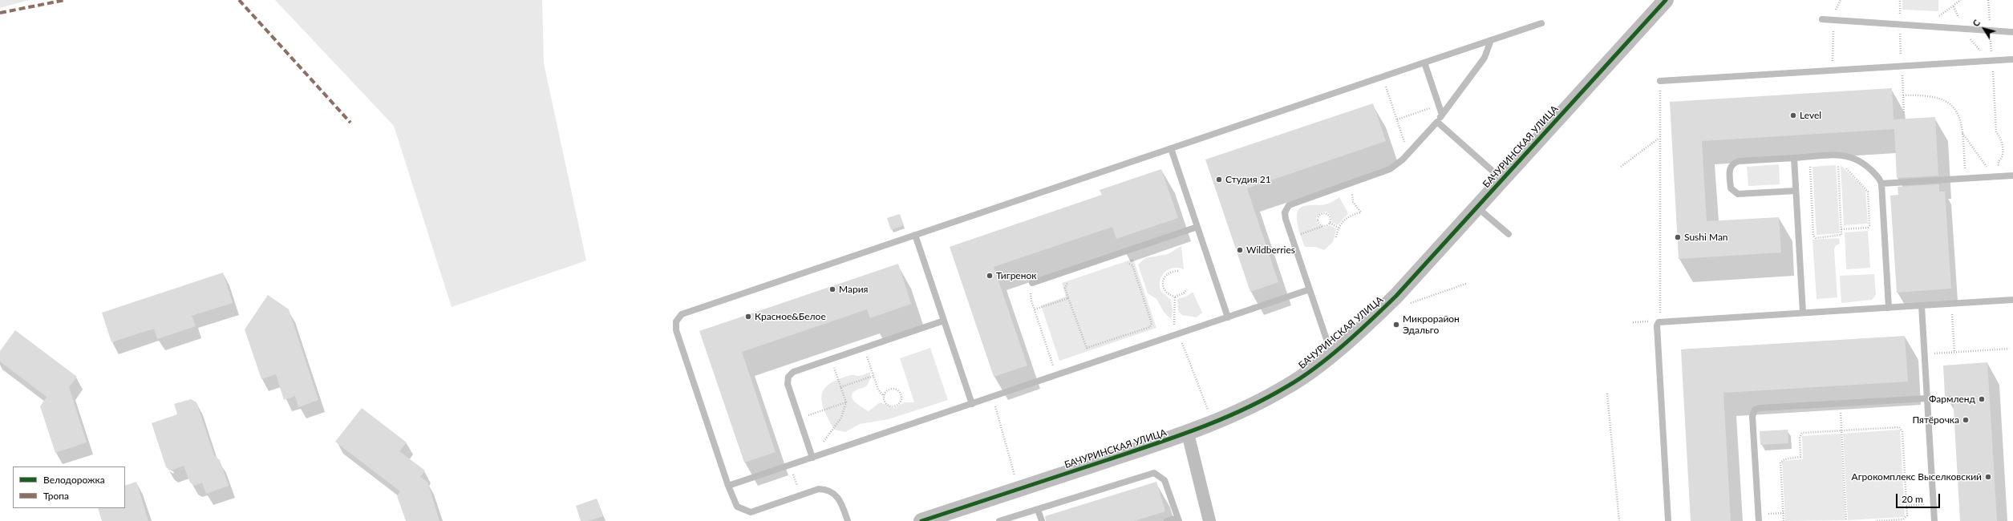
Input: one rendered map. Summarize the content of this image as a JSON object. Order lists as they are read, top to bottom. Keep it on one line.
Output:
{"streets":{"street":["БАЧУРИНСКАЯ УЛИЦА"]},"places":["Level","Студия 21","Sushi Man","Wildberries","Тигренок","Мария","Красное&Белое","Микрорайон Эдальго","Фармленд","Пятёрочка","Агрокомплекс Выселковский"],"legend":["Велодорожка","Тропа"],"scale_bar":"20 m","north":"top left"}
